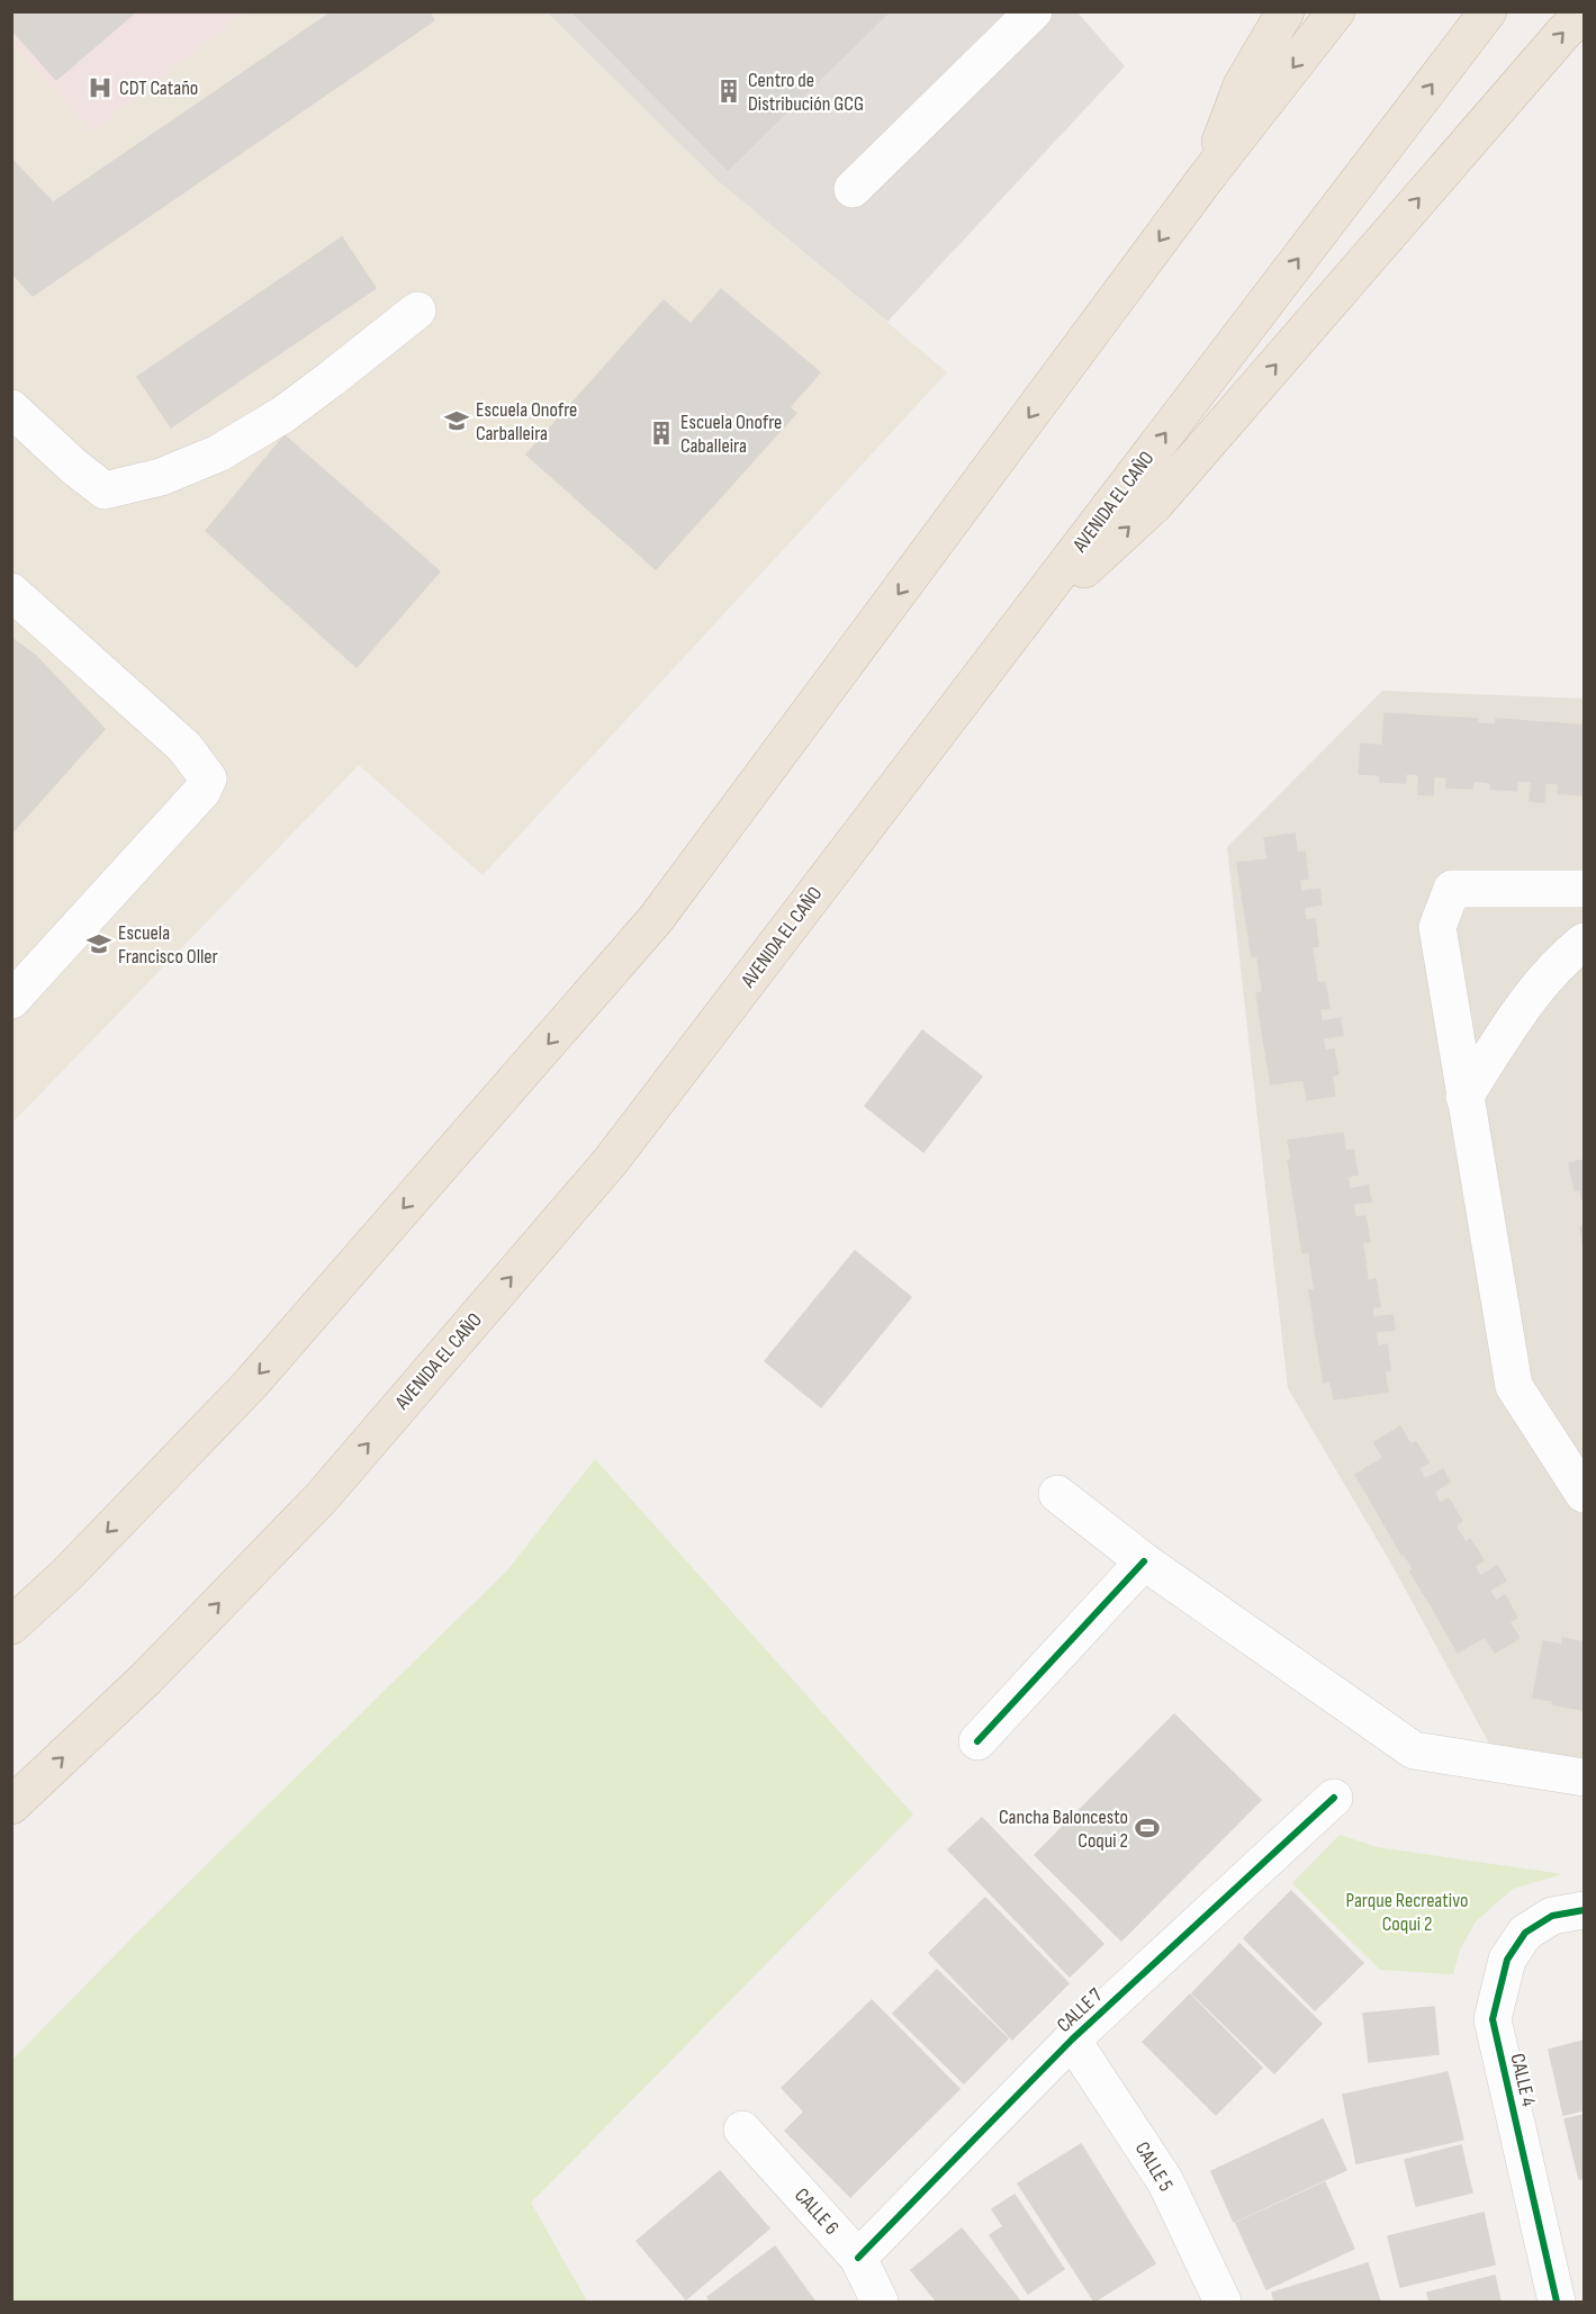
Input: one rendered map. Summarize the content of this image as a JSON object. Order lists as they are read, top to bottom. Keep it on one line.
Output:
{"streets":{"highway":["AVENIDA EL CAÑO"],"street":["CALLE 7","CALLE 4","CALLE 5","CALLE 6"]},"crossings":[["CALLE 7","CALLE 5"],["CALLE 7","CALLE 6"]],"parks":["Parque Recreativo Coqui 2"],"places":{"hospital":["CDT Cataño"],"building":["Centro de Distribución GCG","Escuela Onofre Caballeira"],"school or university":["Escuela Onofre Carballeira","Escuela Francisco Oller"],"sports":["Cancha Baloncesto Coqui 2"]}}
